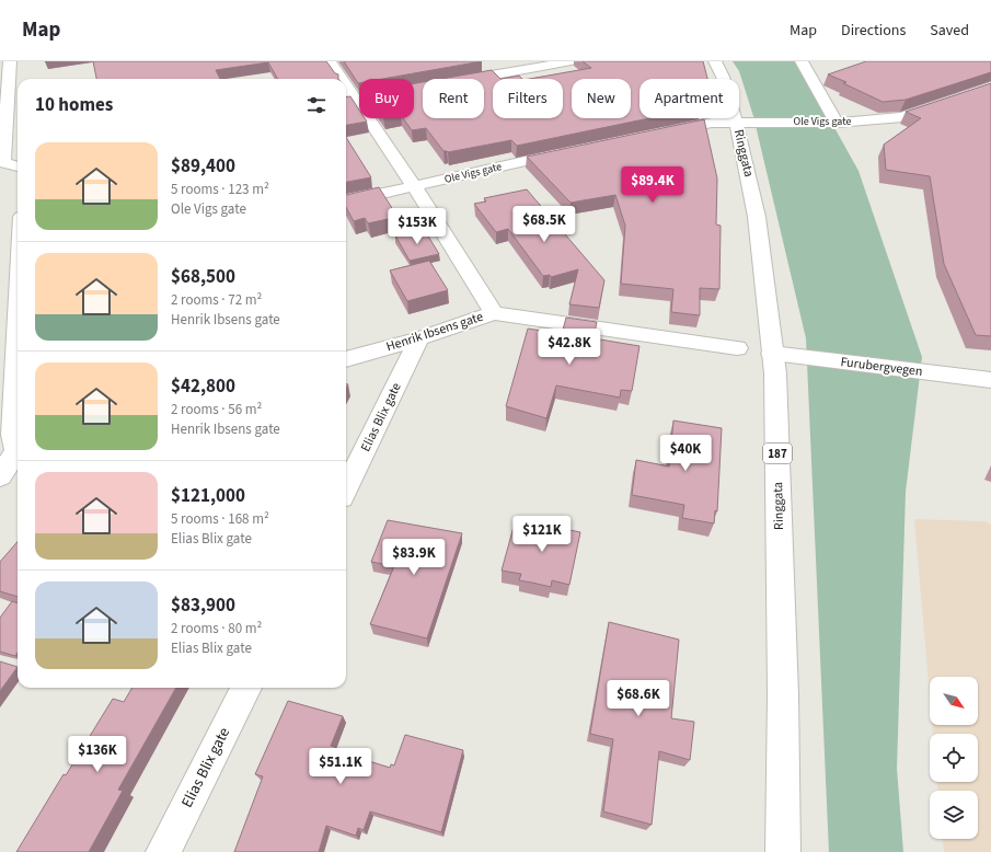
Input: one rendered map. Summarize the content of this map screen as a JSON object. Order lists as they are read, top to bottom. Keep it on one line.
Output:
{"streets":{"street":["Ole Vigs gate","Ringgata","Henrik Ibsens gate","Furubergvegen","Elias Blix gate","187"]},"crossings":[["Ole Vigs gate","Ringgata"],["Ringgata","Furubergvegen"],["Henrik Ibsens gate","Elias Blix gate"]],"north":"bottom right","page":{"header":"Map","nav":["Map","Directions","Saved"],"chip":["Buy","Rent","Filters","New","Apartment"],"heading":"10 homes","list":[{"name":"$89,400","note":"5 rooms · 123 m² · Ole Vigs gate"},{"name":"$68,500","note":"2 rooms · 72 m² · Henrik Ibsens gate"},{"name":"$42,800","note":"2 rooms · 56 m² · Henrik Ibsens gate"},{"name":"$121,000","note":"5 rooms · 168 m² · Elias Blix gate"},{"name":"$83,900","note":"2 rooms · 80 m² · Elias Blix gate"}],"price":["$89.4K","$68.5K","$153K","$42.8K","$40K","$121K","$83.9K","$68.6K","$136K","$51.1K"]}}
